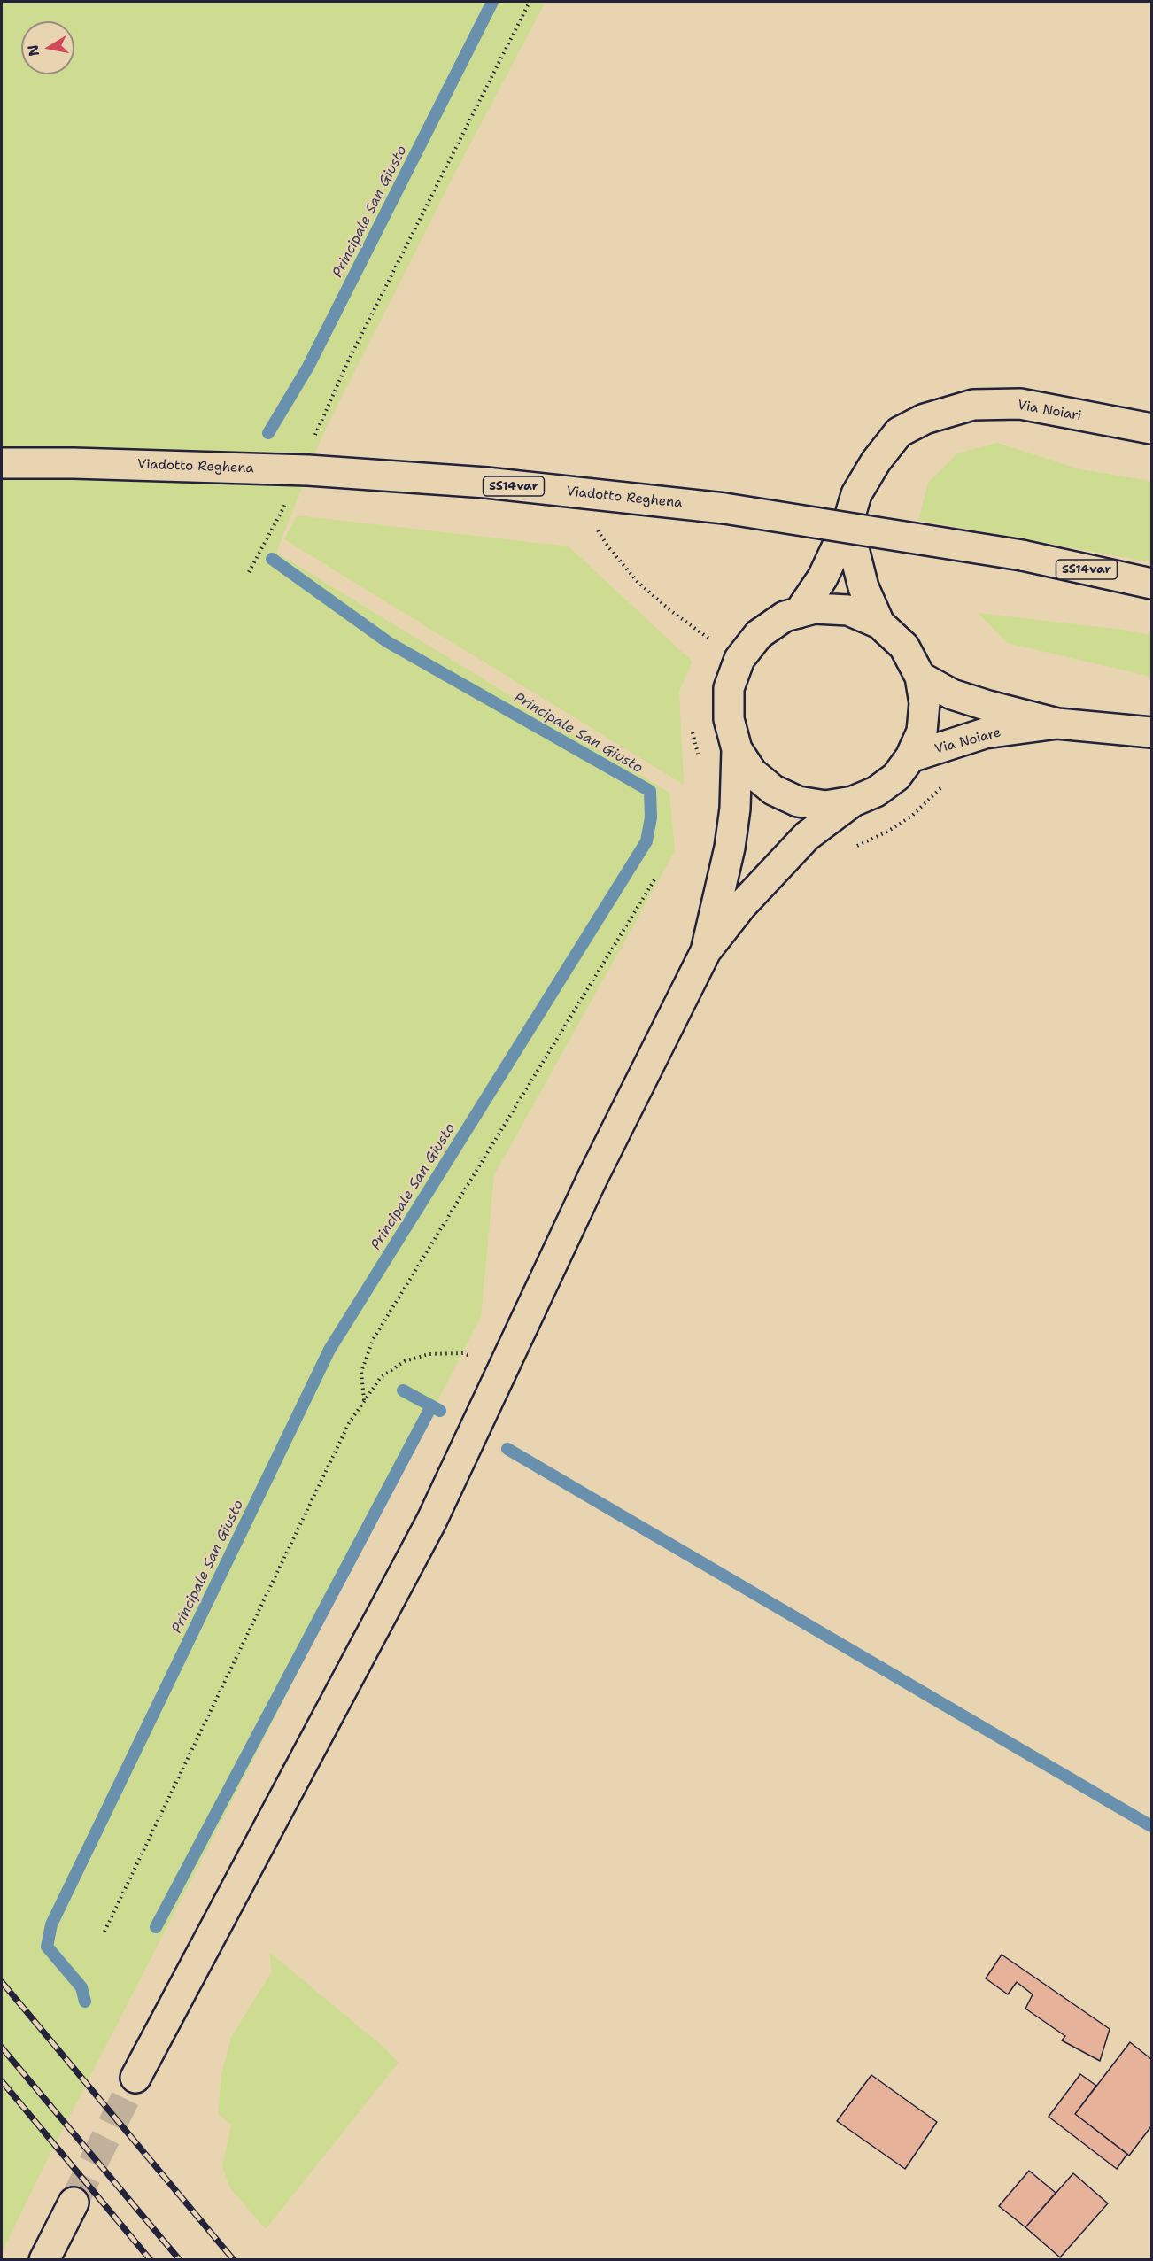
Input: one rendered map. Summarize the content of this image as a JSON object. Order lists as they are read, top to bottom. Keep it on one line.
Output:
{"streets":{"main road":["Via Noiari","Viadotto Reghena","SS14var","Via Noiare"]},"water":["Principale San Giusto"],"north":"left"}
